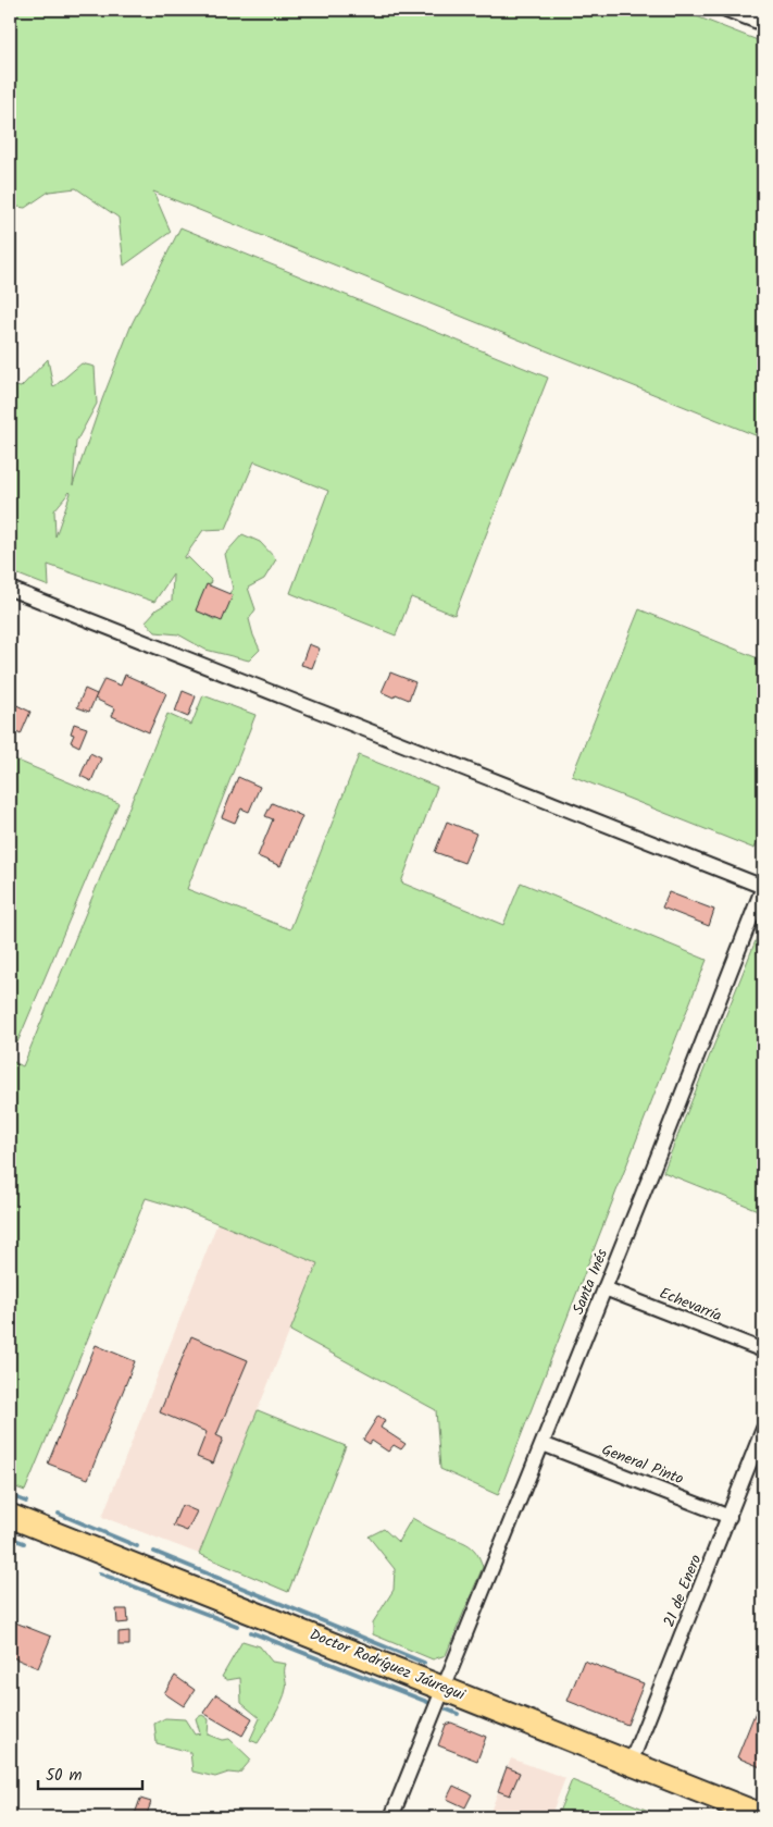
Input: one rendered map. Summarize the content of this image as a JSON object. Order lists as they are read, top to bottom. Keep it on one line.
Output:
{"streets":{"main road":["Doctor Rodríguez Jáuregui"],"street":["Santa Inés","Echevarría","General Pinto","21 de Enero"]},"crossings":[["Santa Inés","Echevarría"],["Santa Inés","General Pinto"],["Santa Inés","Doctor Rodríguez Jáuregui"],["General Pinto","21 de Enero"],["21 de Enero","Doctor Rodríguez Jáuregui"]],"scale_bar":"50 m"}
